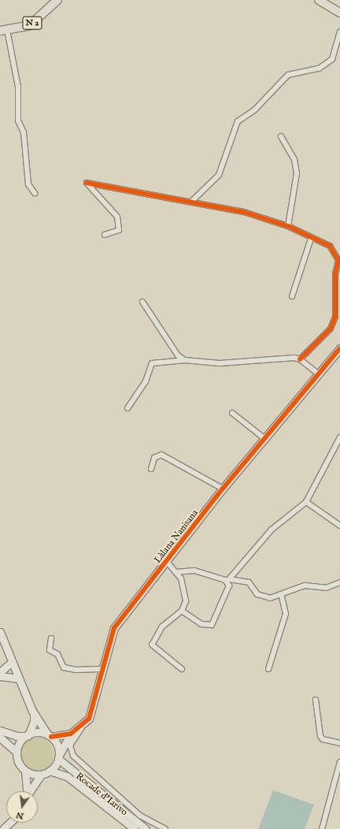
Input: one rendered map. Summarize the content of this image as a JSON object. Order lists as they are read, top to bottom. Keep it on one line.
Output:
{"streets":{"main road":["N 2"],"street":["Làlana Nanisana","Rocade d'Iarivo"]},"crossings":[["Làlana Nanisana","Rocade d'Iarivo"]],"north":"bottom"}
